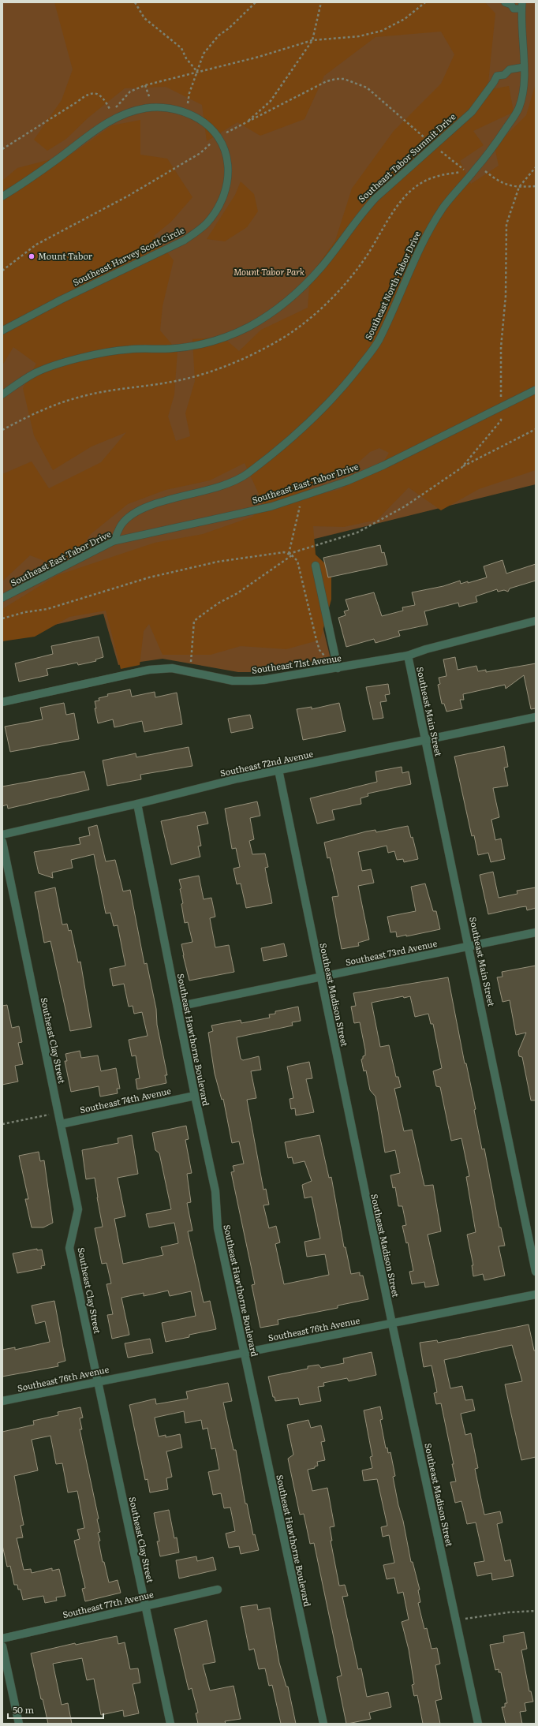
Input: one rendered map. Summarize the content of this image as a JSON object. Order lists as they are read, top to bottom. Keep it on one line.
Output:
{"streets":{"street":["Southeast 71st Avenue","Southeast Main Street","Southeast 72nd Avenue","Southeast 73rd Avenue","Southeast Madison Street","Southeast Hawthorne Boulevard","Southeast Clay Street","Southeast 74th Avenue","Southeast 76th Avenue","Southeast 77th Avenue"],"lane":["Southeast Tabor Summit Drive","Southeast Harvey Scott Circle","Southeast North Tabor Drive","Southeast East Tabor Drive"]},"crossings":[["Southeast Tabor Summit Drive","Southeast North Tabor Drive"],["Southeast North Tabor Drive","Southeast East Tabor Drive"],["Southeast 71st Avenue","Southeast Main Street"],["Southeast Main Street","Southeast 72nd Avenue"],["Southeast Main Street","Southeast 73rd Avenue"],["Southeast 72nd Avenue","Southeast Madison Street"],["Southeast 72nd Avenue","Southeast Hawthorne Boulevard"],["Southeast 73rd Avenue","Southeast Madison Street"],["Southeast 73rd Avenue","Southeast Hawthorne Boulevard"],["Southeast Madison Street","Southeast 76th Avenue"],["Southeast Hawthorne Boulevard","Southeast 74th Avenue"],["Southeast Hawthorne Boulevard","Southeast 76th Avenue"],["Southeast Clay Street","Southeast 74th Avenue"],["Southeast Clay Street","Southeast 76th Avenue"],["Southeast Clay Street","Southeast 77th Avenue"]],"parks":["Mount Tabor Park"],"places":["Mount Tabor"],"scale_bar":"50 m"}
